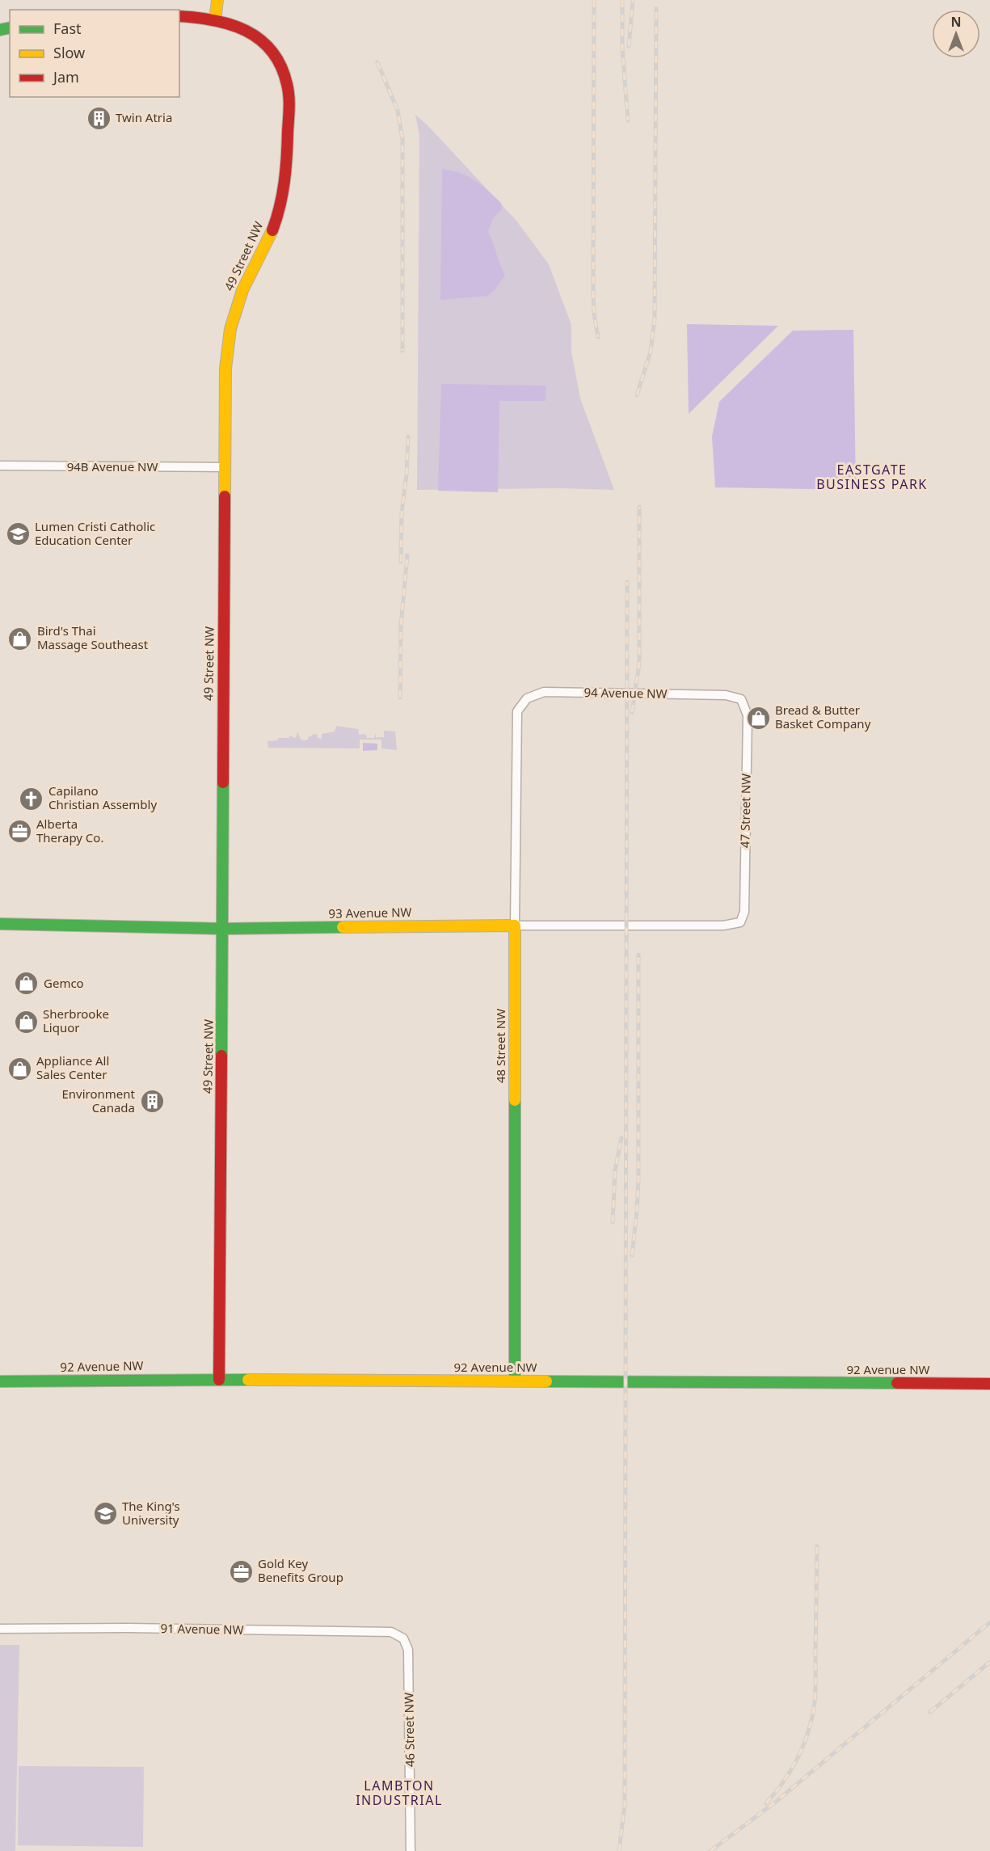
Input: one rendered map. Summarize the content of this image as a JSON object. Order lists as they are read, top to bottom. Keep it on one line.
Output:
{"streets":{"street":["49 Street NW","94B Avenue NW","94 Avenue NW","47 Street NW","93 Avenue NW","48 Street NW","92 Avenue NW","91 Avenue NW","46 Street NW"]},"crossings":[["49 Street NW","94B Avenue NW"],["49 Street NW","93 Avenue NW"],["49 Street NW","92 Avenue NW"],["94 Avenue NW","47 Street NW"],["94 Avenue NW","48 Street NW"],["47 Street NW","93 Avenue NW"],["93 Avenue NW","48 Street NW"],["48 Street NW","92 Avenue NW"],["91 Avenue NW","46 Street NW"]],"districts":["EASTGATE BUSINESS PARK","LAMBTON INDUSTRIAL"],"places":{"building":["Twin Atria","Environment Canada"],"school or university":["Lumen Cristi Catholic Education Center","The King's University"],"shop":["Bird's Thai Massage Southeast","Bread & Butter Basket Company","Gemco","Sherbrooke Liquor","Appliance All Sales Center"],"church":["Capilano Christian Assembly"],"office":["Alberta Therapy Co.","Gold Key Benefits Group"]},"legend":["Fast","Slow","Jam"],"north":"top"}
